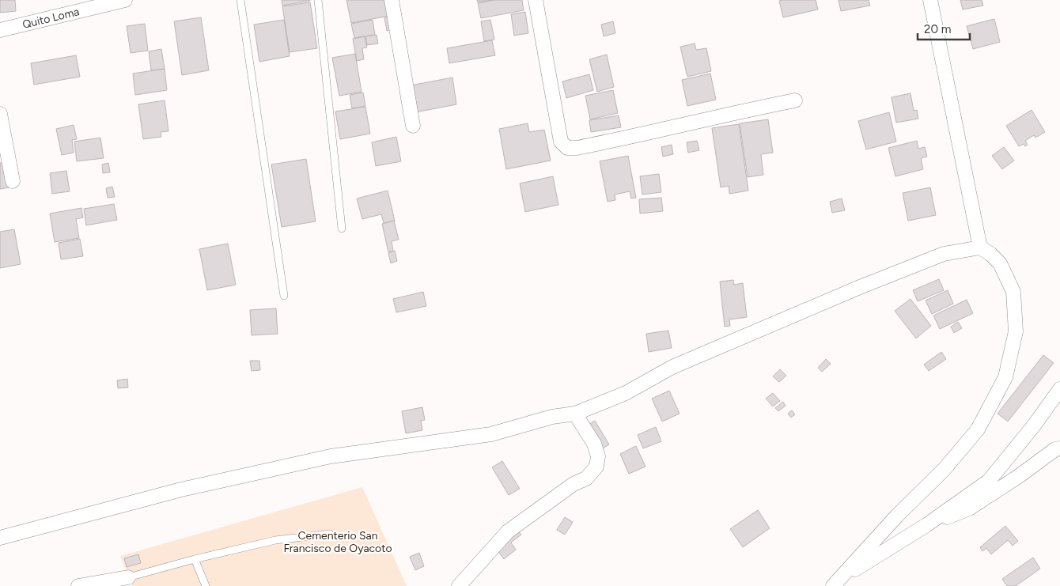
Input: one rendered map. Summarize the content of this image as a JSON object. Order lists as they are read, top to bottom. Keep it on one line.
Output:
{"streets":{"street":["Quito Loma"]},"parks":["Cementerio San Francisco de Oyacoto"],"scale_bar":"20 m"}
